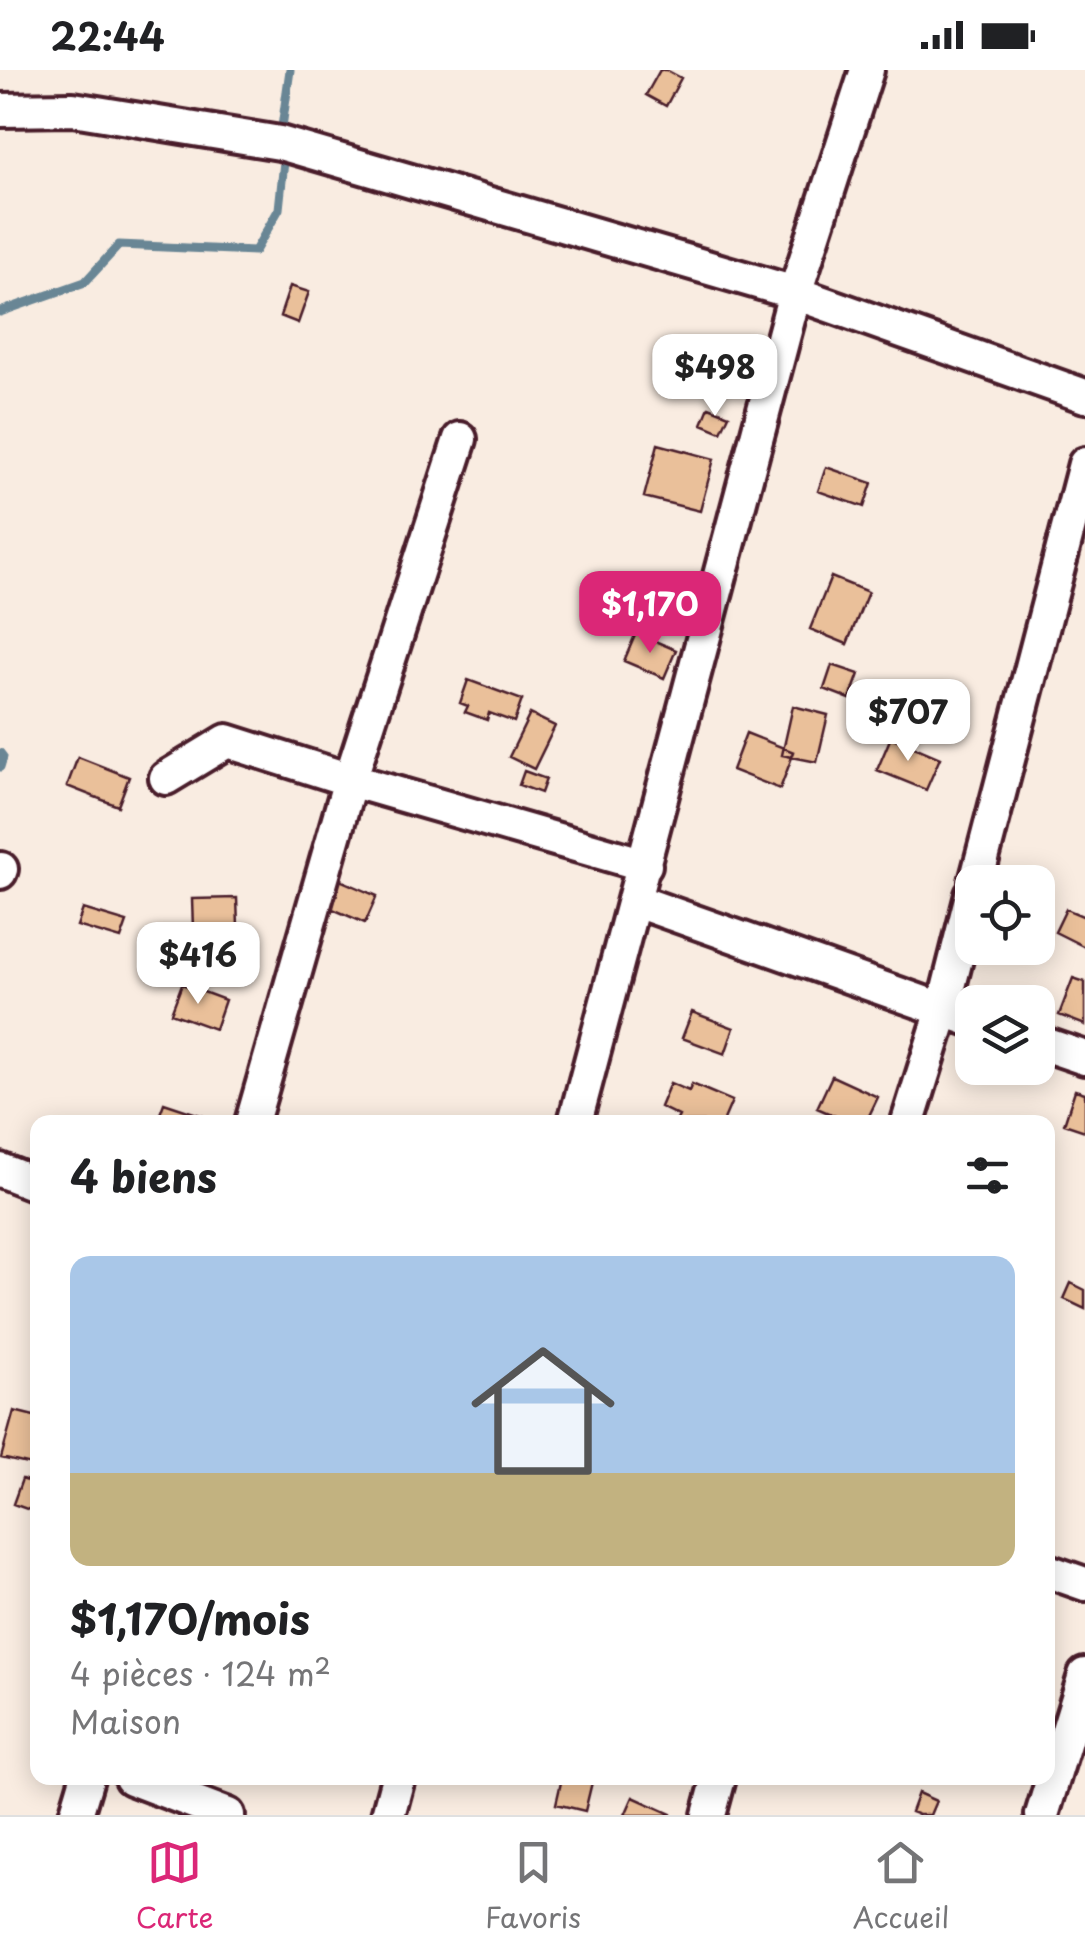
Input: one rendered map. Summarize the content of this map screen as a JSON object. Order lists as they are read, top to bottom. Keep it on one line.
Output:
{"page":{"status":"22:44","price":["$498","$1,170","$707","$416"],"heading":"4 biens","list":[{"name":"$1,170/mois","note":"4 pièces · 124 m² · Maison"}],"tabs":["Carte","Favoris","Accueil"]}}
